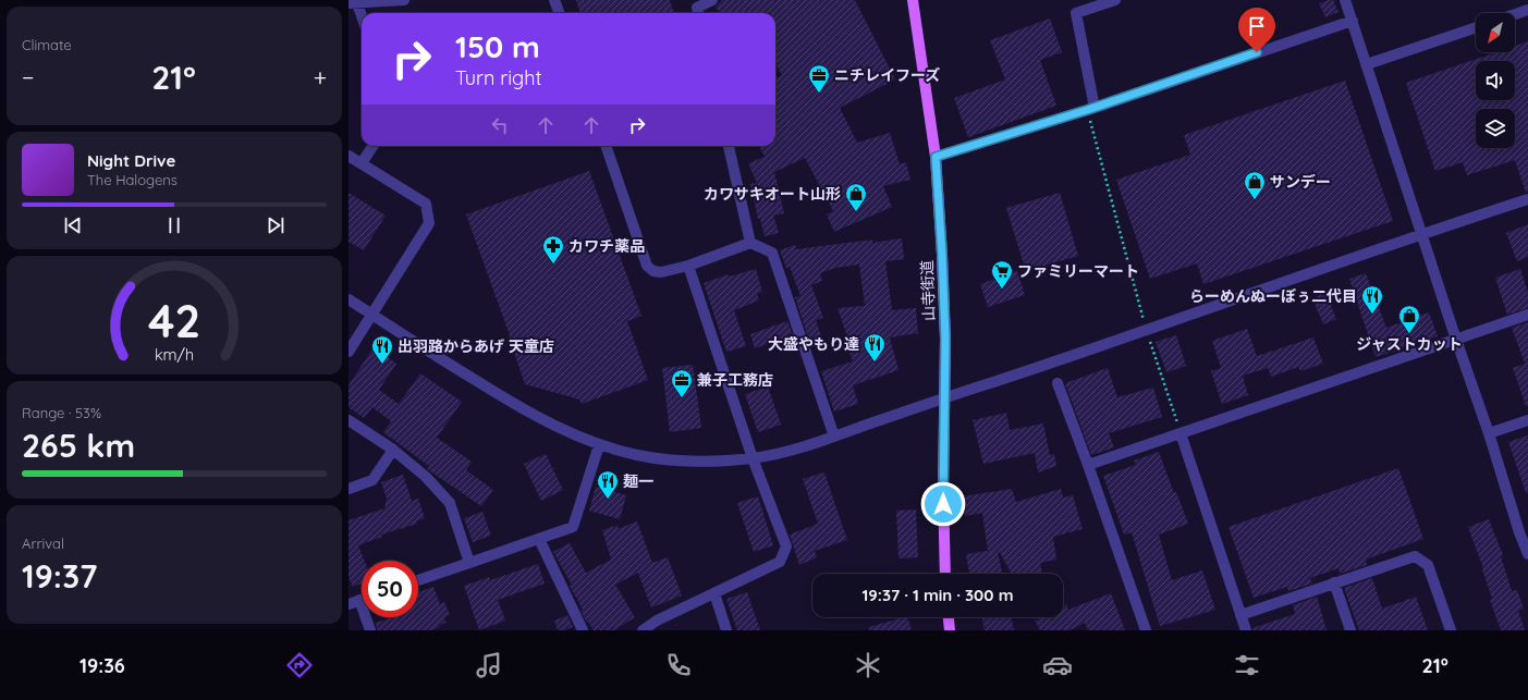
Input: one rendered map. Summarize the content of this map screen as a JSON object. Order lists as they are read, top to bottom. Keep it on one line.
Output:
{"streets":{"main road":["山寺街道"]},"places":{"office":["ニチレイフーズ","兼子工務店"],"shop":["サンデー","カワサキオート山形","ジャストカット"],"pharmacy":["カワチ薬品"],"supermarket":["ファミリーマート"],"restaurant":["らーめんぬーぼぅ二代目","大盛やもり達","出羽路からあげ 天童店","麺一"]},"north":"bottom left","page":{"tile":["Climate",["Range · 53%","265 km"],["Arrival","19:37"]],"turn":["150 m","Turn right"],"heat":["−","21°","+"],"song":["Night Drive","The Halogens"],"limit":"50","trip":"19:37 · 1 min · 300 m","tabs":["19:36","21°"],"gauge":["42","km/h"]}}
